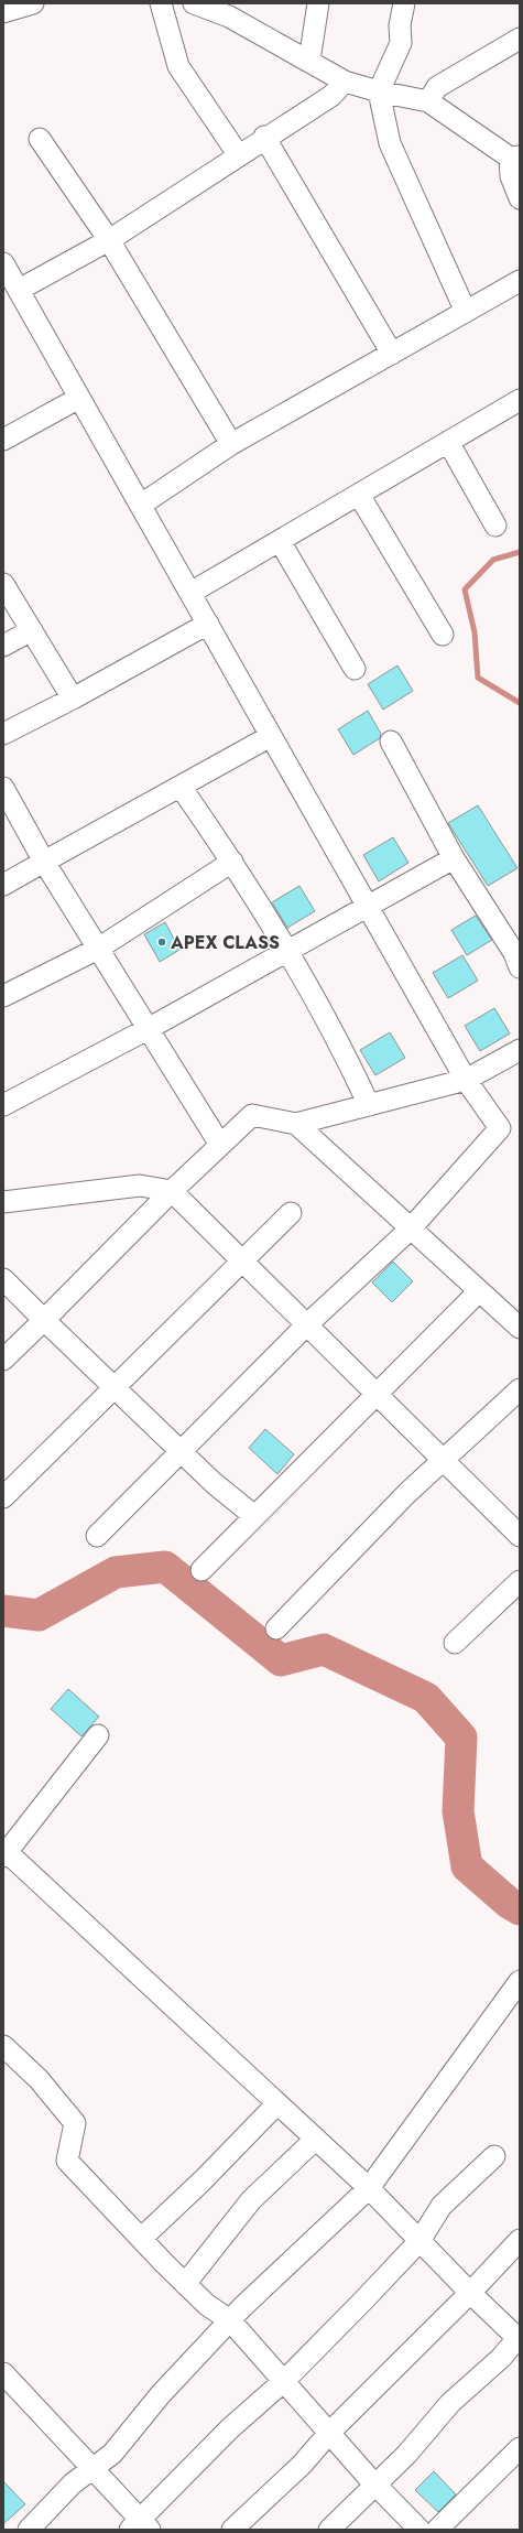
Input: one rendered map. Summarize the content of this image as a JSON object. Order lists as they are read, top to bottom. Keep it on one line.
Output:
{"places":["APEX CLASS"]}
